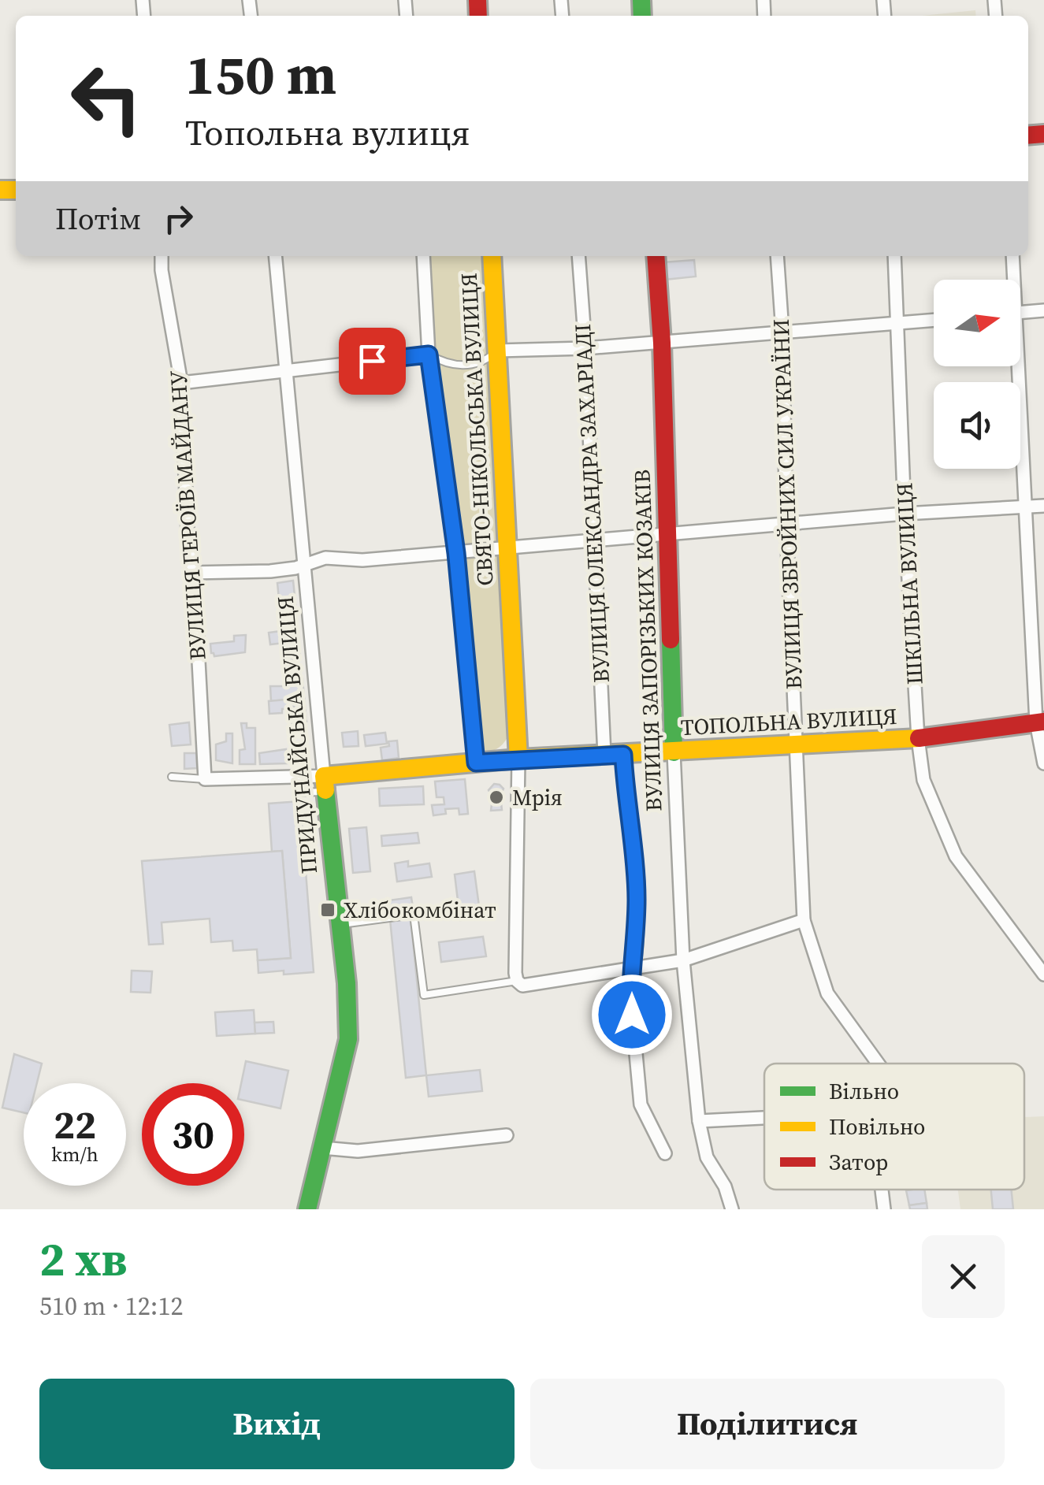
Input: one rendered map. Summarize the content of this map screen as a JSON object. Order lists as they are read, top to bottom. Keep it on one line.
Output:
{"streets":{"main road":["СВЯТО-НІКОЛЬСЬКА ВУЛИЦЯ","ВУЛИЦЯ ЗАПОРІЗЬКИХ КОЗАКІВ","ТОПОЛЬНА ВУЛИЦЯ","ПРИДУНАЙСЬКА ВУЛИЦЯ"],"street":["ВУЛИЦЯ ОЛЕКСАНДРА ЗАХАРІАДІ","ВУЛИЦЯ ЗБРОЙНИХ СИЛ УКРАЇНИ","ВУЛИЦЯ ГЕРОЇВ МАЙДАНУ","ШКІЛЬНА ВУЛИЦЯ"]},"crossings":[["СВЯТО-НІКОЛЬСЬКА ВУЛИЦЯ","ТОПОЛЬНА ВУЛИЦЯ"],["ВУЛИЦЯ ОЛЕКСАНДРА ЗАХАРІАДІ","ТОПОЛЬНА ВУЛИЦЯ"],["ВУЛИЦЯ ЗБРОЙНИХ СИЛ УКРАЇНИ","ТОПОЛЬНА ВУЛИЦЯ"],["ВУЛИЦЯ ГЕРОЇВ МАЙДАНУ","ТОПОЛЬНА ВУЛИЦЯ"],["ШКІЛЬНА ВУЛИЦЯ","ТОПОЛЬНА ВУЛИЦЯ"],["ВУЛИЦЯ ЗАПОРІЗЬКИХ КОЗАКІВ","ТОПОЛЬНА ВУЛИЦЯ"],["ТОПОЛЬНА ВУЛИЦЯ","ПРИДУНАЙСЬКА ВУЛИЦЯ"]],"places":{"other":["Мрія"],"transit":["Хлібокомбінат"]},"legend":["Вільно","Повільно","Затор"],"north":"right","page":{"turn":["150 m","Топольна вулиця"],"then":"Потім","speed":"22 km/h","limit":"30","heading":["2 хв","510 m · 12:12"],"buttons":["Вихід","Поділитися"]}}
